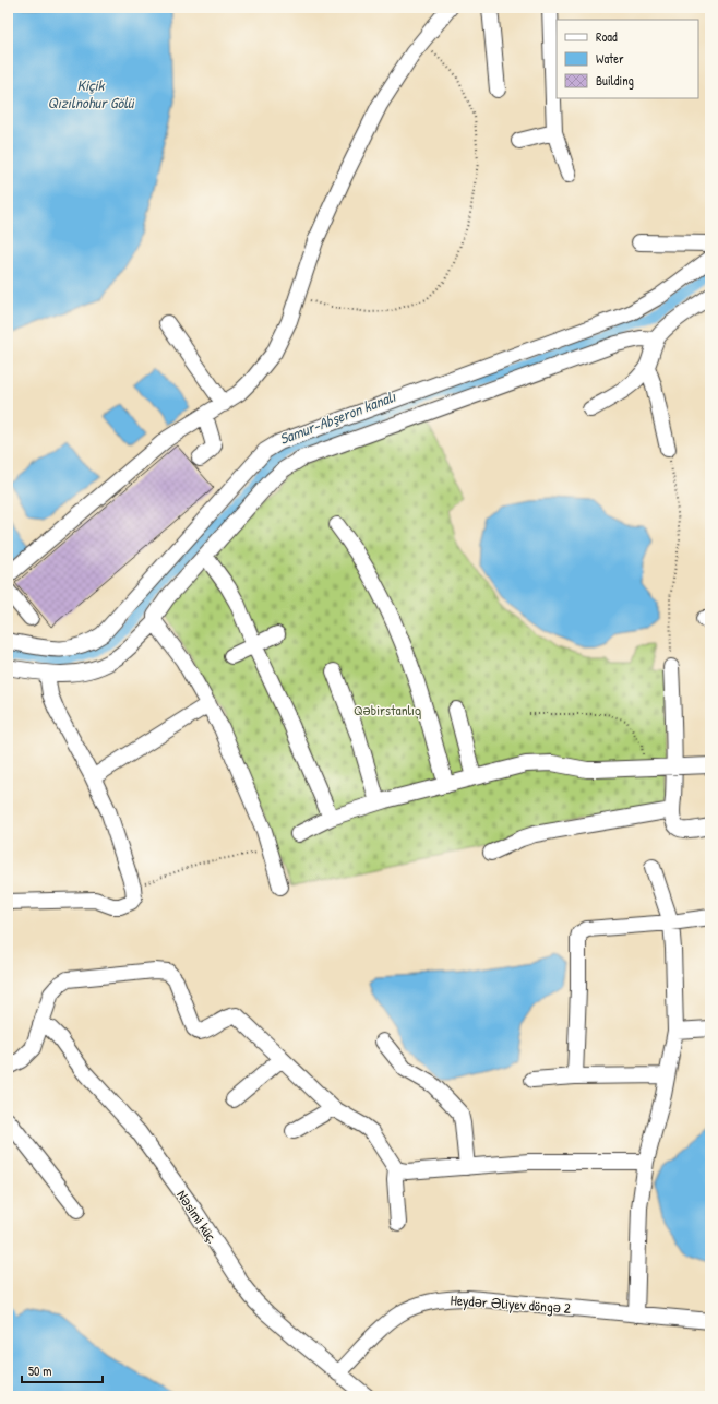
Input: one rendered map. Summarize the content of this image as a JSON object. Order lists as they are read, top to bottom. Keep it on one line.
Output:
{"streets":{"street":["Nəsimi küç.","Heydər Əliyev döngə 2"]},"crossings":[["Nəsimi küç.","Heydər Əliyev döngə 2"]],"water":["Kiçik Qızılnohur Gölü","Samur-Abşeron kanalı"],"parks":["Qəbirstanlıq"],"legend":["Road","Water","Building"],"scale_bar":"50 m"}
